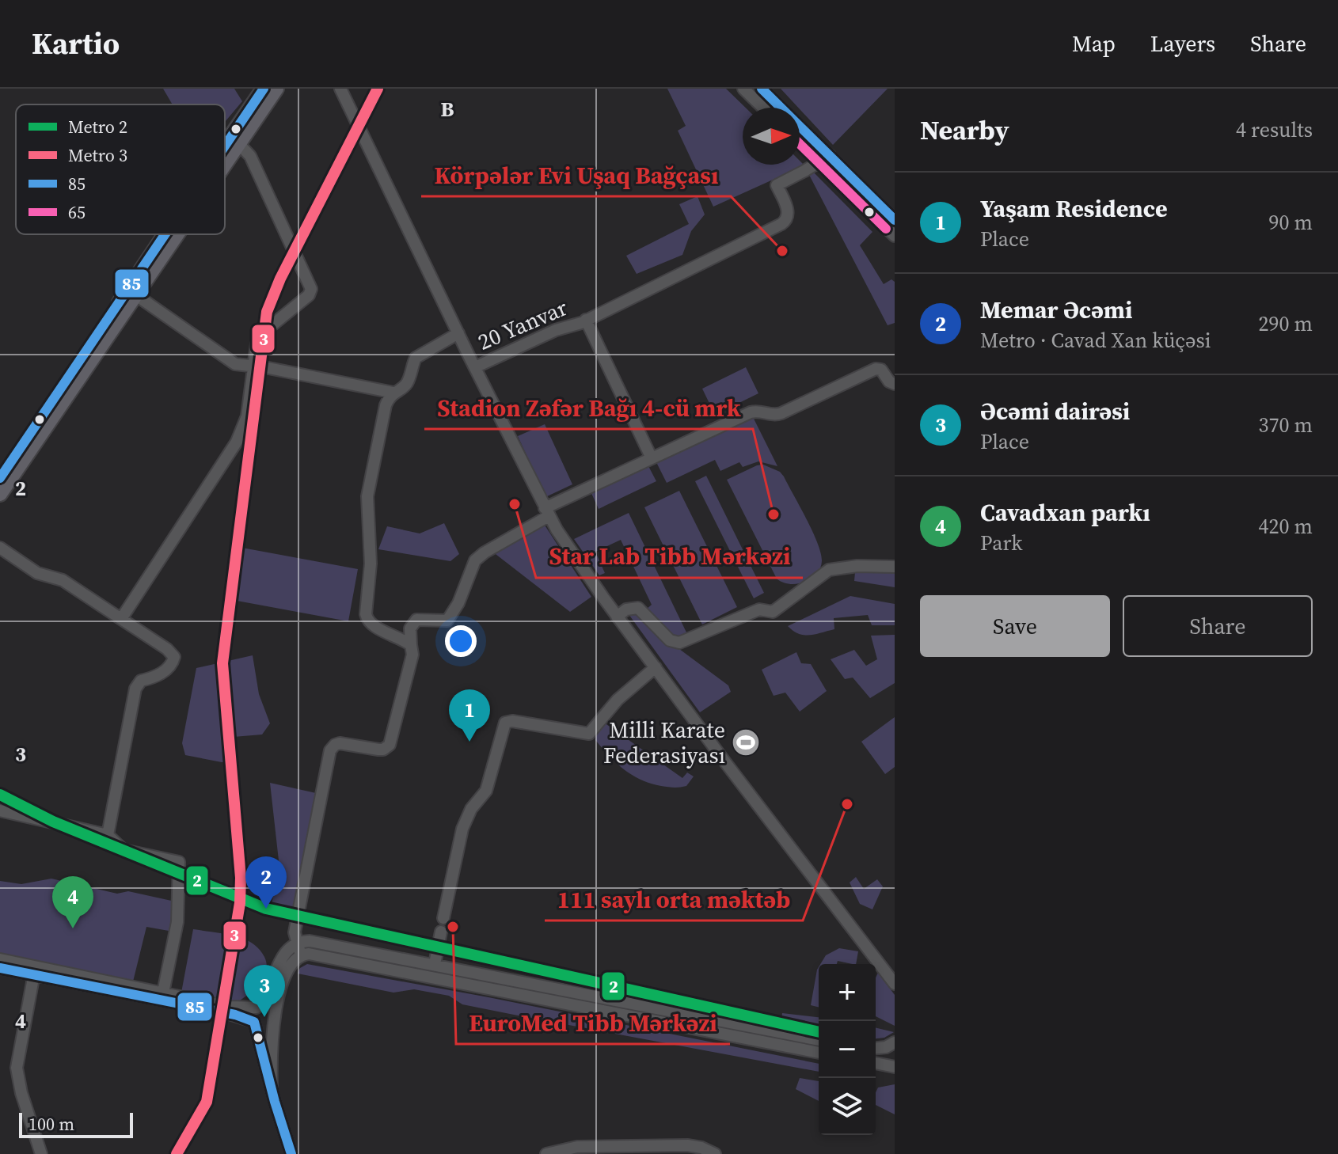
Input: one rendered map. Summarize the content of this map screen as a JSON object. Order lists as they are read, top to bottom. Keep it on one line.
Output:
{"streets":{"street":["20 Yanvar"]},"places":{"other":["Körpələr Evi Uşaq Bağçası","Star Lab Tibb Mәrkәzi","Stadion Zəfər Bağı 4-cü mrk","111 saylı orta məktəb","EuroMed Tibb Mərkəzi"],"sports":["Milli Karate Federasiyası"]},"lines":["metro line 3","transit line 85","transit line 65","metro line 2"],"legend":["Metro 2","Metro 3","85","65"],"scale_bar":"100 m","north":"right","page":{"header":"Kartio","nav":["Map","Layers","Share"],"heading":["Nearby","4 results"],"list":[{"mark":"1","name":"Yaşam Residence","note":"Place","value":"90 m"},{"mark":"2","name":"Memar Əcəmi","note":"Metro · Cavad Xan küçəsi","value":"290 m"},{"mark":"3","name":"Əcəmi dairəsi","note":"Place","value":"370 m"},{"mark":"4","name":"Cavadxan parkı","note":"Park","value":"420 m"}],"buttons":["Save","Share"],"pins":["1","2","4","3"],"map_buttons":["+","−"],"scale":"100 m"},"grid":{"columns":["B"],"rows":["2","3","4"]}}
